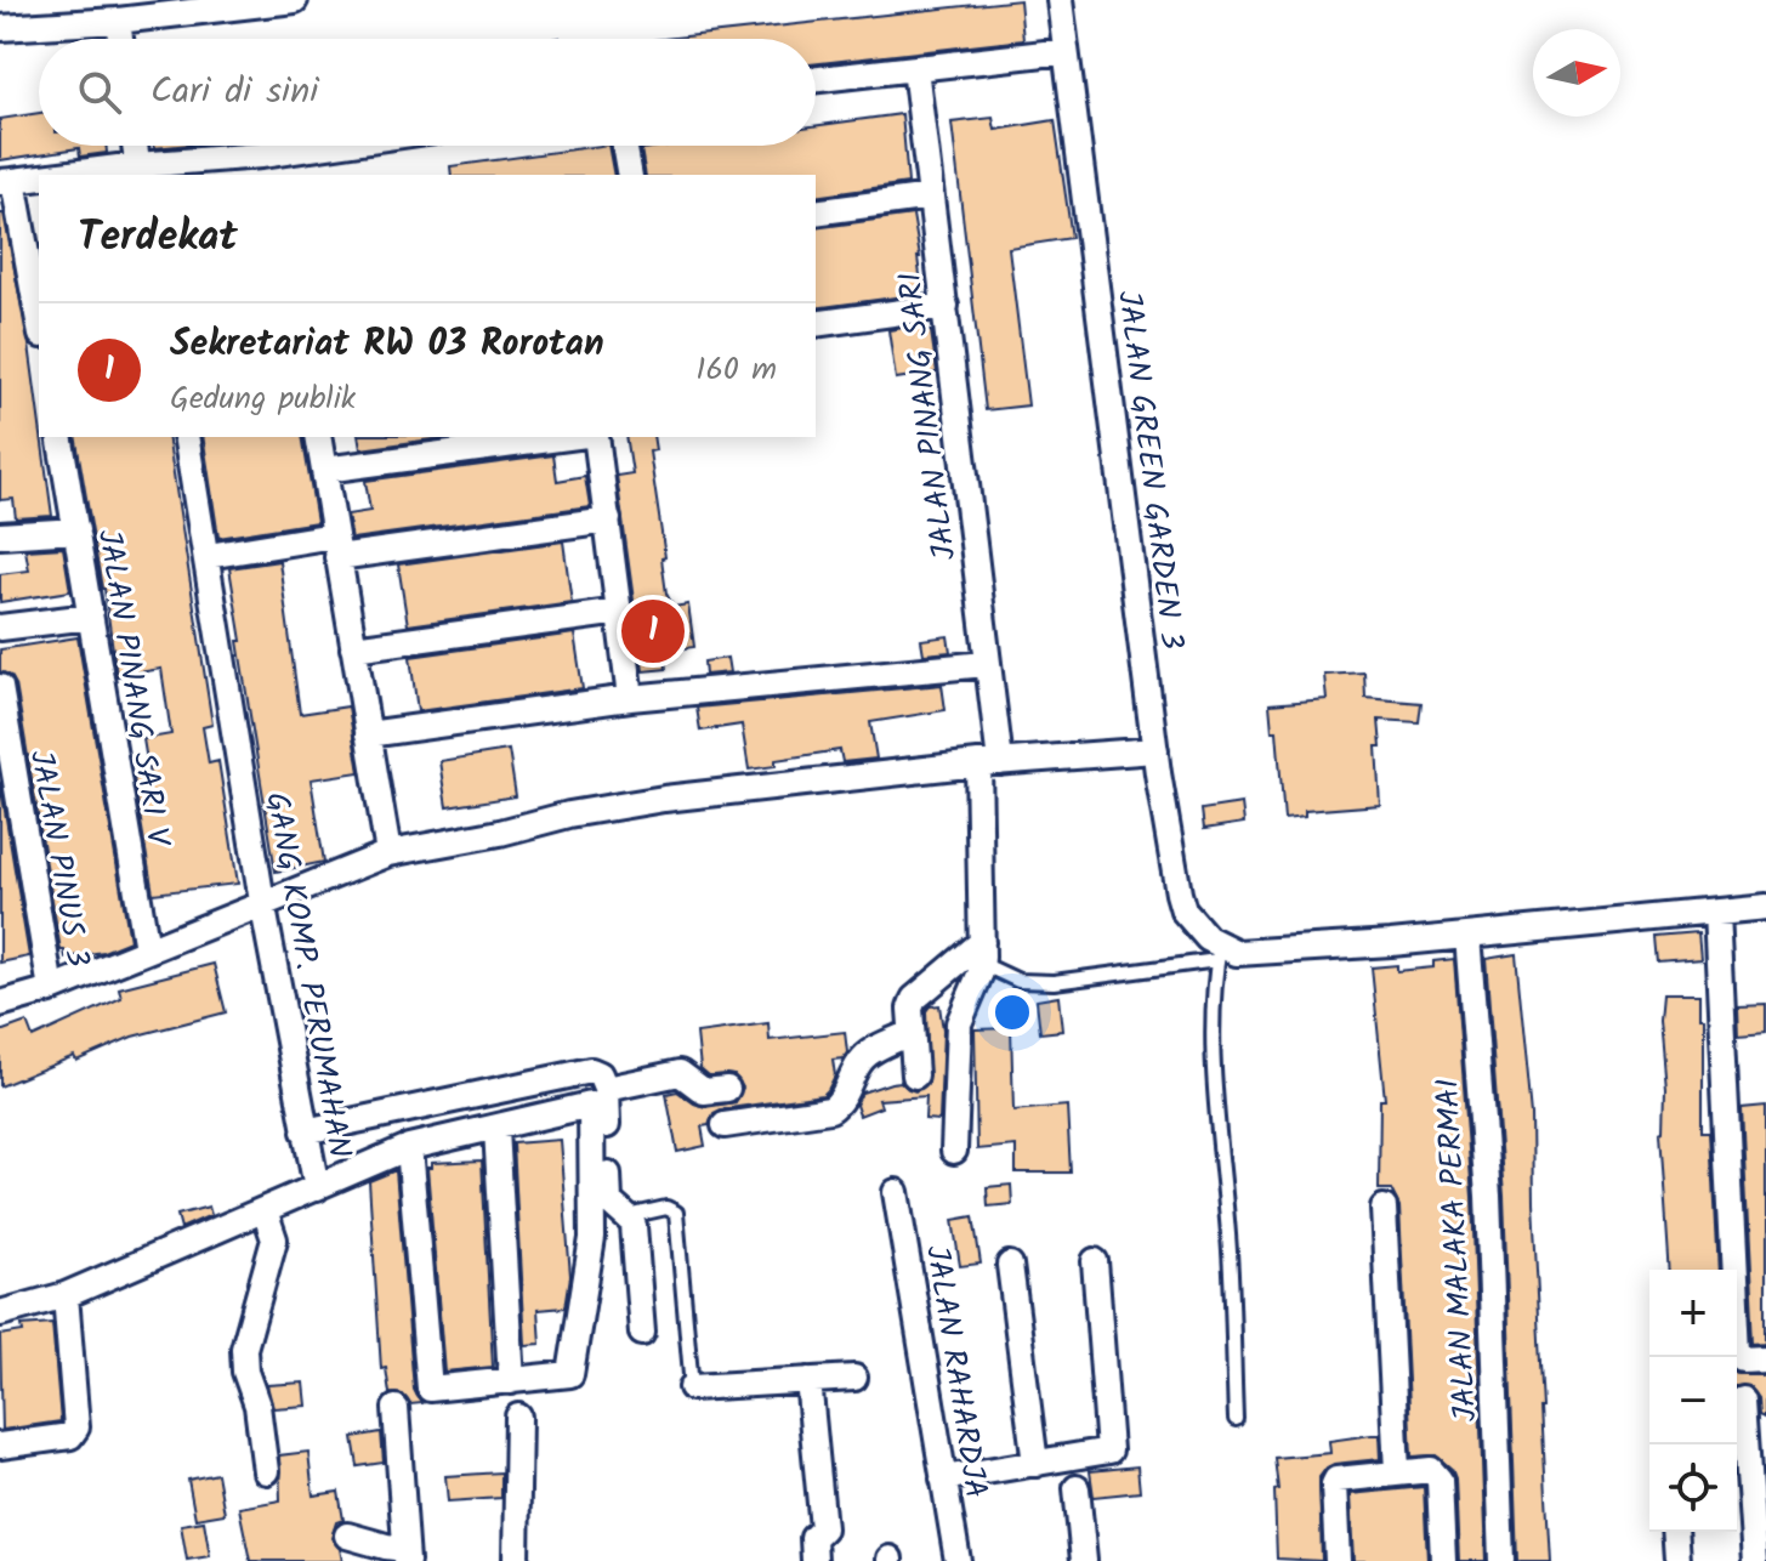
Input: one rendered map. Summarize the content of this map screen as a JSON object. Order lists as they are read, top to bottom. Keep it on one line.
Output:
{"streets":{"street":["JALAN PINANG SARI","JALAN GREEN GARDEN 3","JALAN PINANG SARI V","JALAN PINUS 3","GANG KOMP. PERUMAHAN","JALAN MALAKA PERMAI","JALAN RAHARDJA"]},"crossings":[["JALAN PINANG SARI","JALAN PINUS 3"],["JALAN GREEN GARDEN 3","JALAN PINUS 3"],["JALAN PINANG SARI V","JALAN PINUS 3"],["JALAN PINUS 3","GANG KOMP. PERUMAHAN"]],"north":"right","page":{"search":"Cari di sini","heading":"Terdekat","list":[{"mark":"1","name":"Sekretariat RW 03 Rorotan","note":"Gedung publik","value":"160 m"}],"pins":"1","map_buttons":["+","−"]}}
